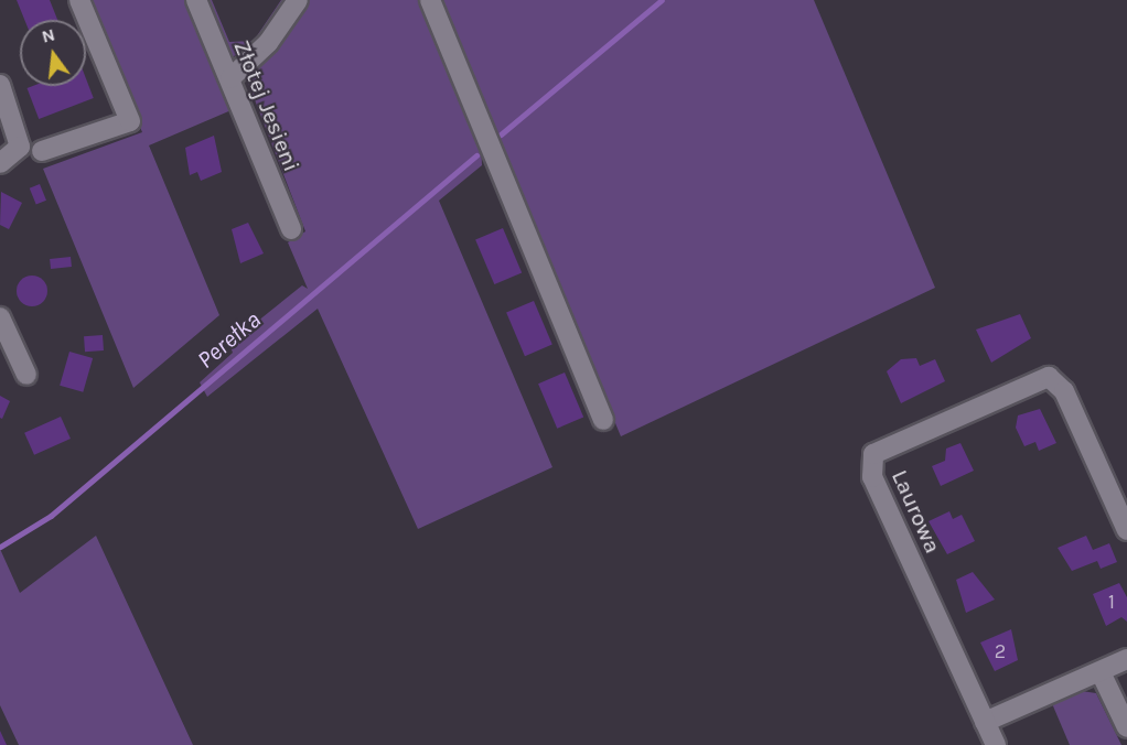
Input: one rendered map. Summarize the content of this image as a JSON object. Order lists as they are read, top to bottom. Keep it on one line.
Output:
{"streets":{"street":["Złotej Jesieni","Laurowa"]},"water":["Perełka"],"house_numbers":["1","2"],"north":"top"}
